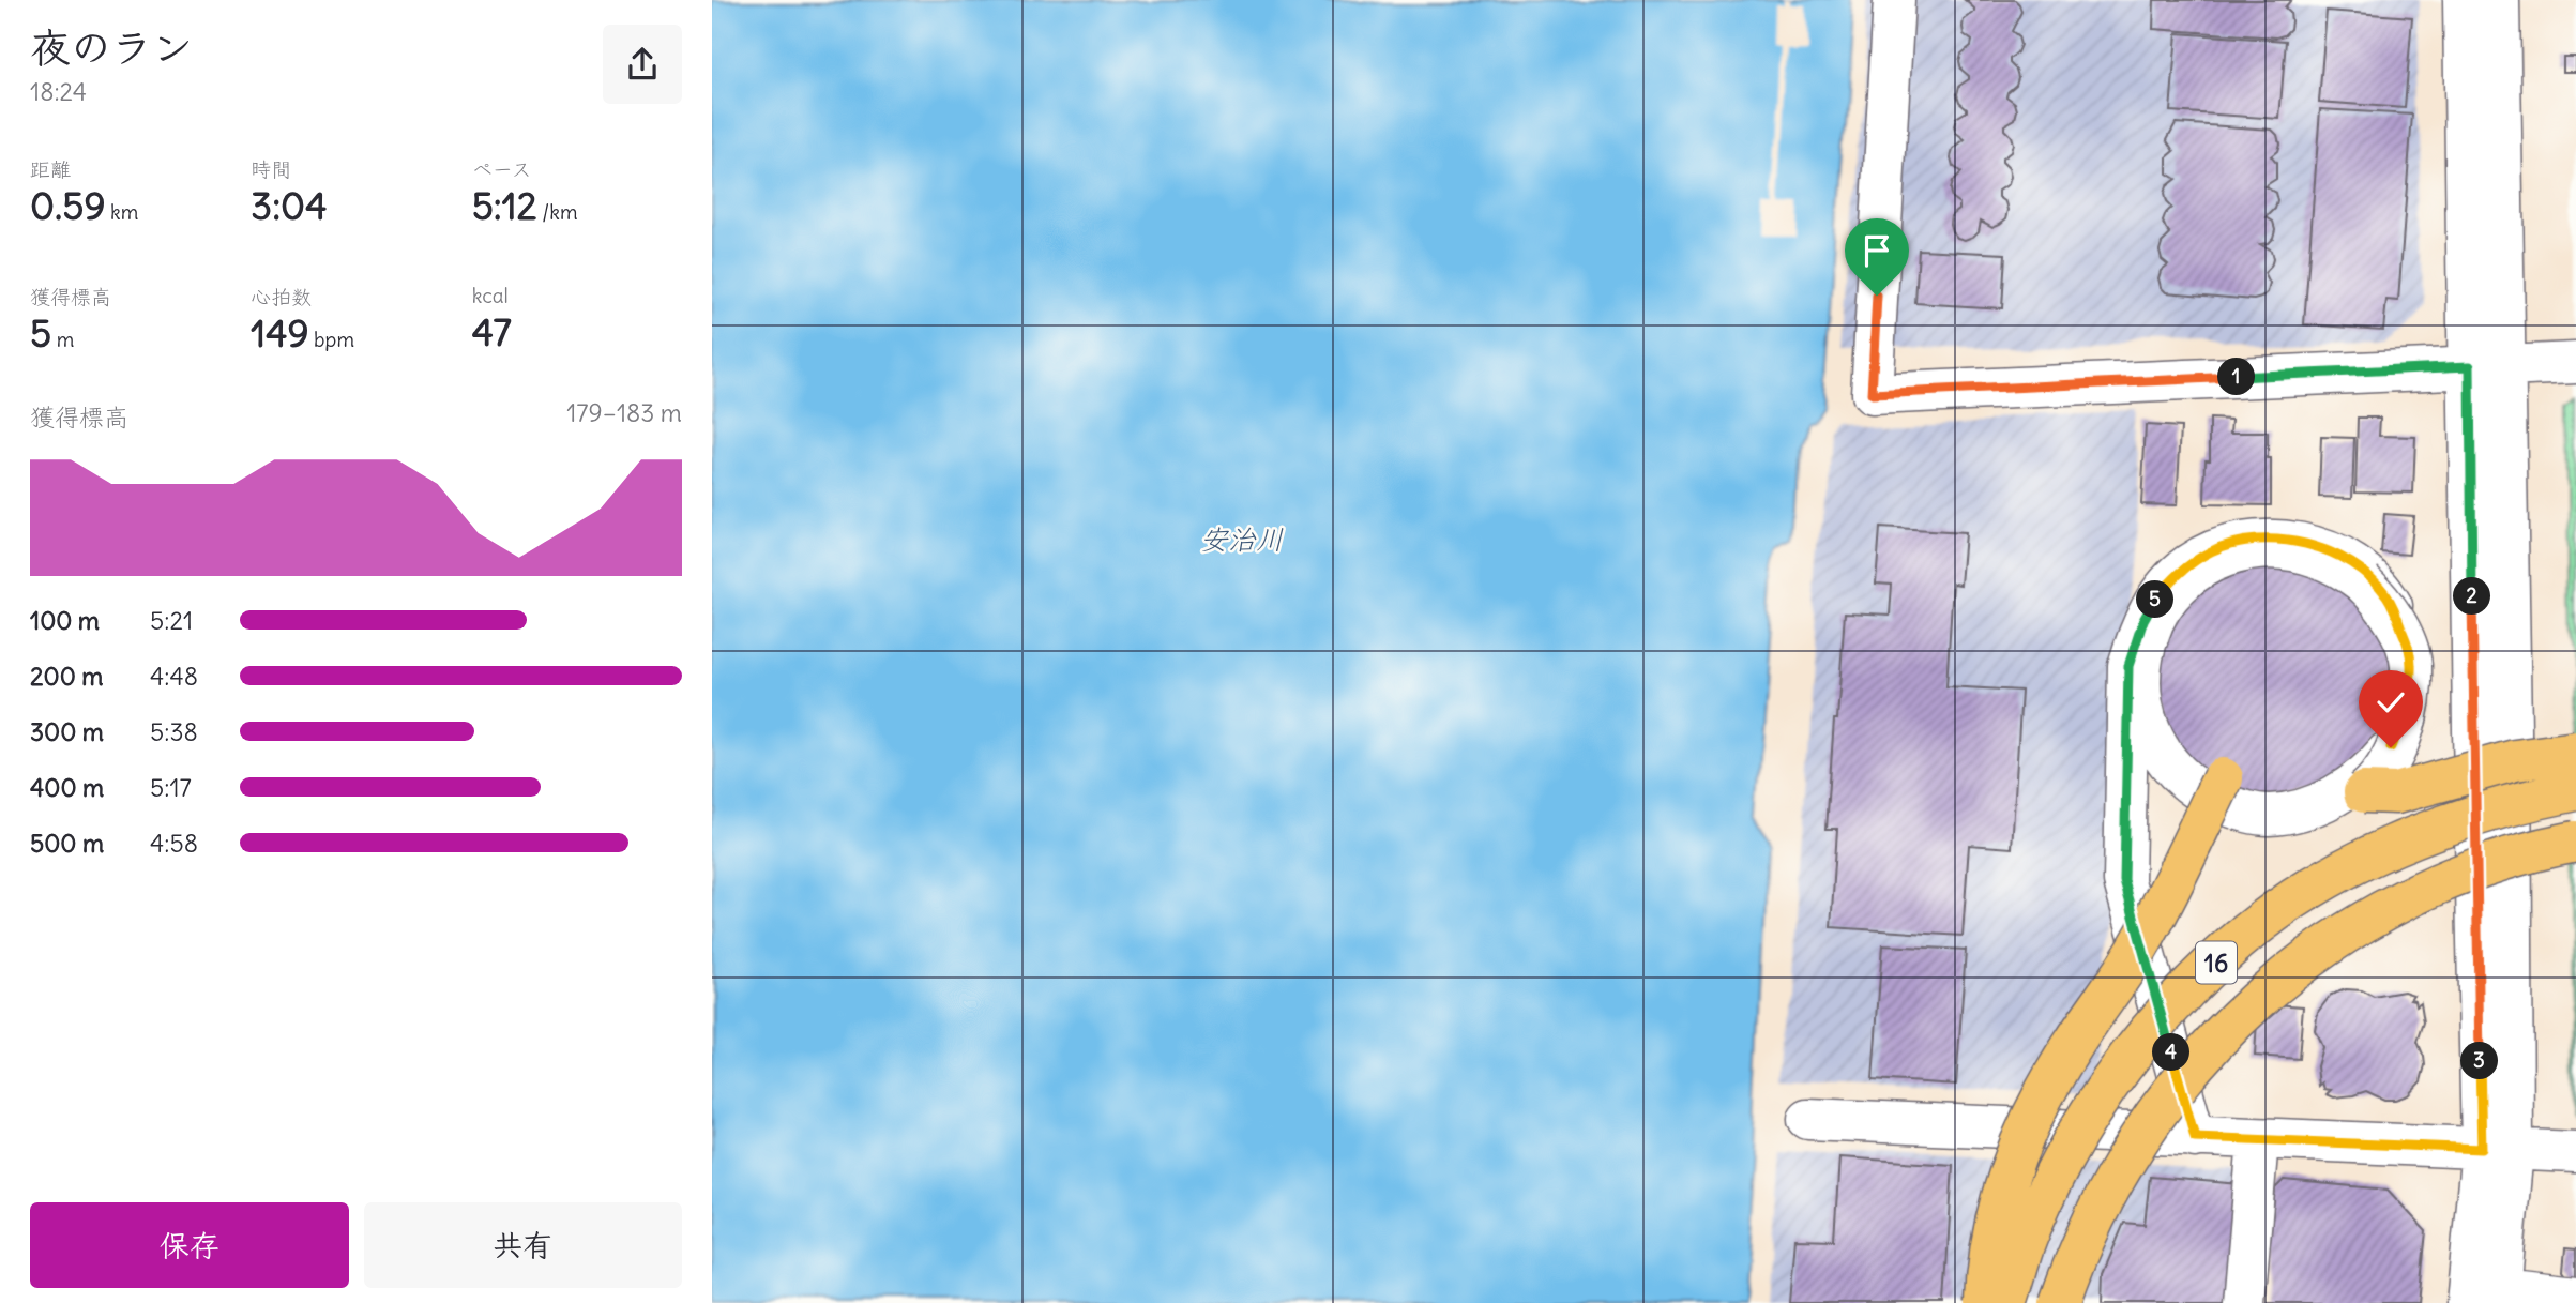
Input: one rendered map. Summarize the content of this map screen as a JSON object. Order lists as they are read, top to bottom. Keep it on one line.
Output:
{"streets":{"highway":["16"]},"water":["安治川"],"page":{"heading":["夜のラン","18:24"],"stats":[["距離","0.59 km"],["時間","3:04"],["ペース","5:12 /km"],["獲得標高","5 m"],["心拍数","149 bpm"],["kcal","47"]],"pins":["1","2","5","4","3"],"chart":["獲得標高","179–183 m"],"list":[{"name":"100 m","note":"5:21"},{"name":"200 m","note":"4:48"},{"name":"300 m","note":"5:38"},{"name":"400 m","note":"5:17"},{"name":"500 m","note":"4:58"}],"buttons":["保存","共有"]}}
